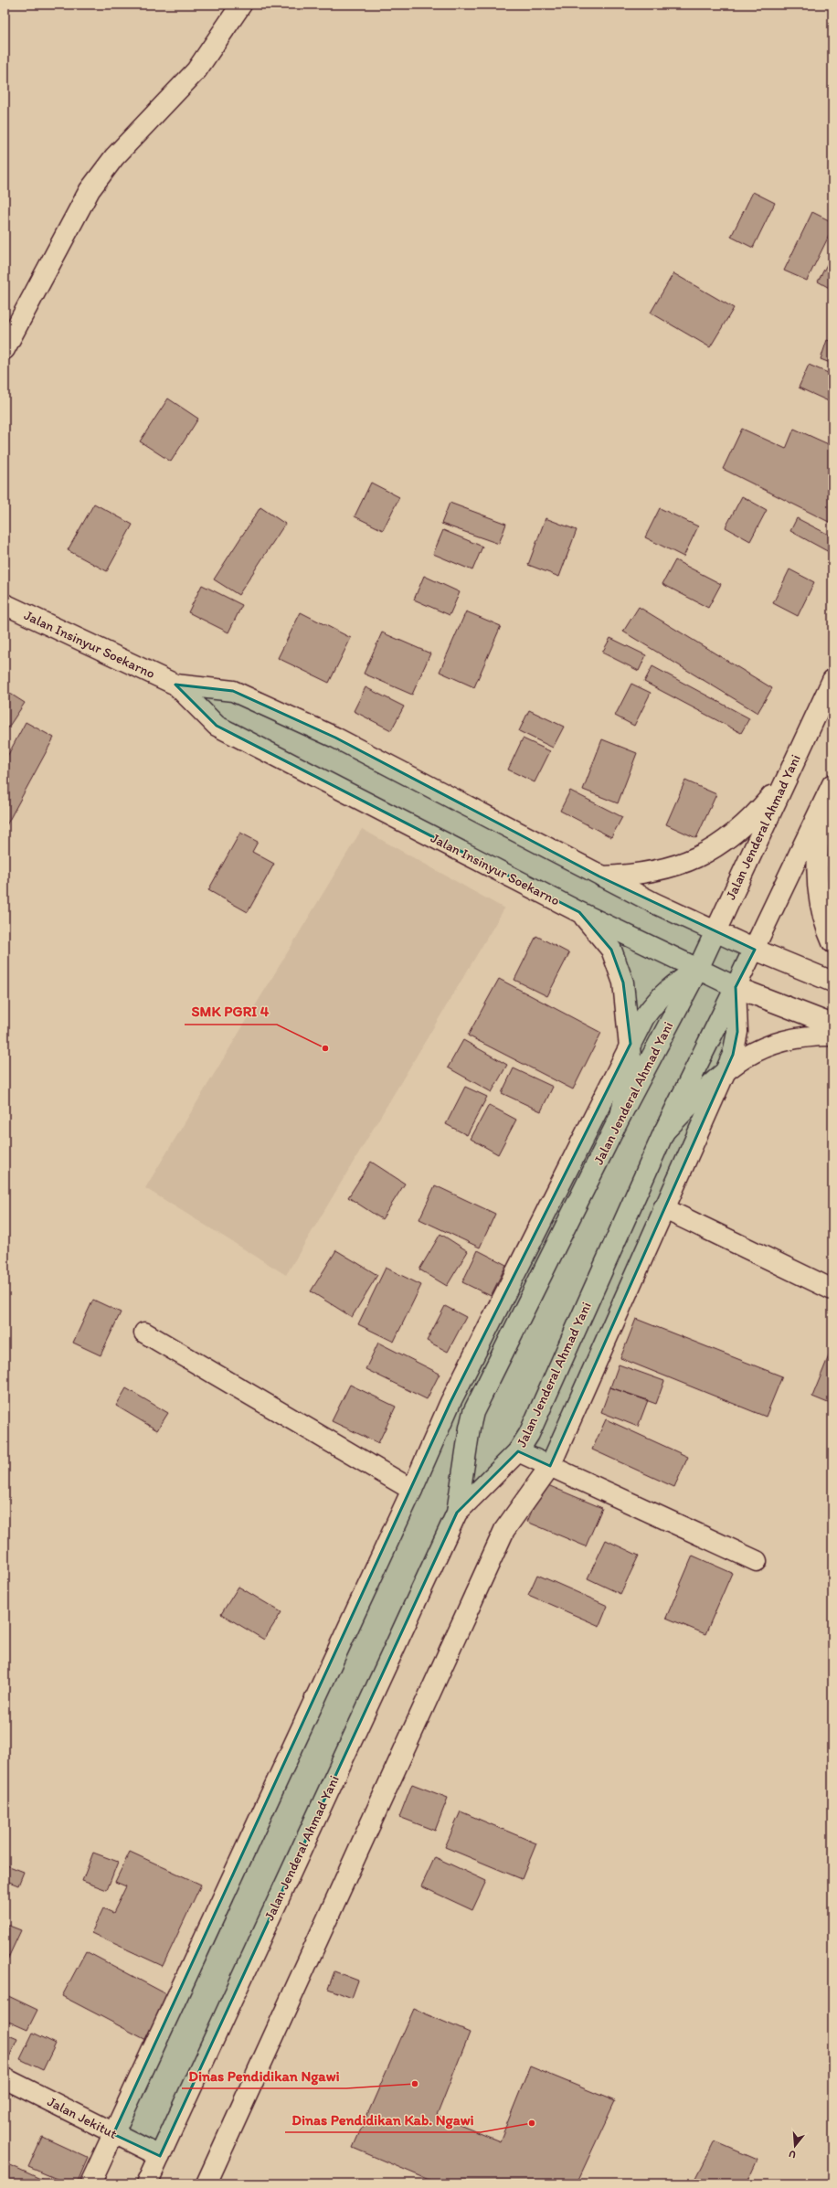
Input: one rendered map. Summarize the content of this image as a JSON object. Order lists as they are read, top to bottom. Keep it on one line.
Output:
{"streets":{"main road":["Jalan Insinyur Soekarno","Jalan Jenderal Ahmad Yani","Jalan Jekitut"]},"crossings":[["Jalan Insinyur Soekarno","Jalan Jenderal Ahmad Yani"],["Jalan Jenderal Ahmad Yani","Jalan Jekitut"]],"places":["SMK PGRI 4","Dinas Pendidikan Ngawi","Dinas Pendidikan Kab. Ngawi"],"north":"bottom"}
